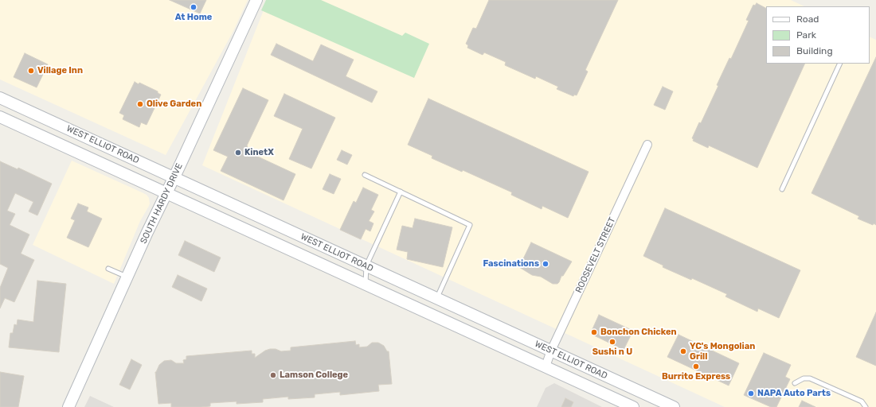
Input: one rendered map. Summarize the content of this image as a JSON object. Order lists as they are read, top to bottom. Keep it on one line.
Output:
{"streets":{"main road":["WEST ELLIOT ROAD","SOUTH HARDY DRIVE"],"street":["ROOSEVELT STREET"]},"crossings":[["WEST ELLIOT ROAD","SOUTH HARDY DRIVE"],["WEST ELLIOT ROAD","ROOSEVELT STREET"]],"places":["At Home","Village Inn","Olive Garden","KinetX","Fascinations","Bonchon Chicken","Sushi n U","YC's Mongolian Grill","Burrito Express","Lamson College","NAPA Auto Parts"],"legend":["Road","Park","Building"]}
